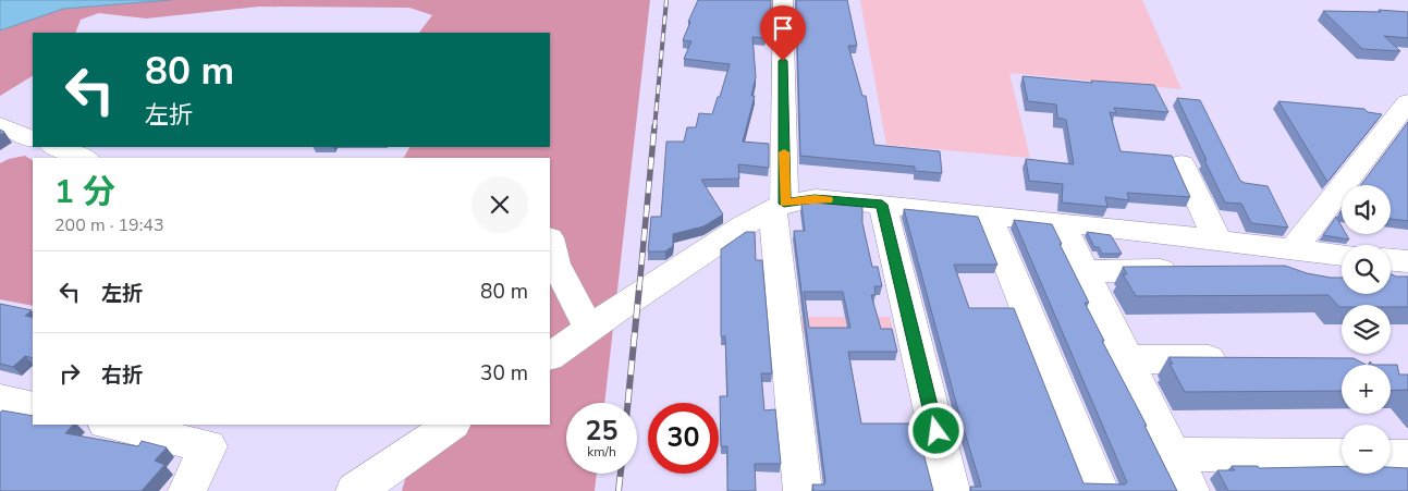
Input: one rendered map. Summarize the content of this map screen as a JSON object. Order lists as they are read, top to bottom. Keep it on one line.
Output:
{"page":{"turn":["80 m","左折"],"heading":["1 分","200 m · 19:43"],"map_buttons":["+","−"],"list":[{"name":"左折","value":"80 m"},{"name":"右折","value":"30 m"}],"speed":"25 km/h","limit":"30"}}
